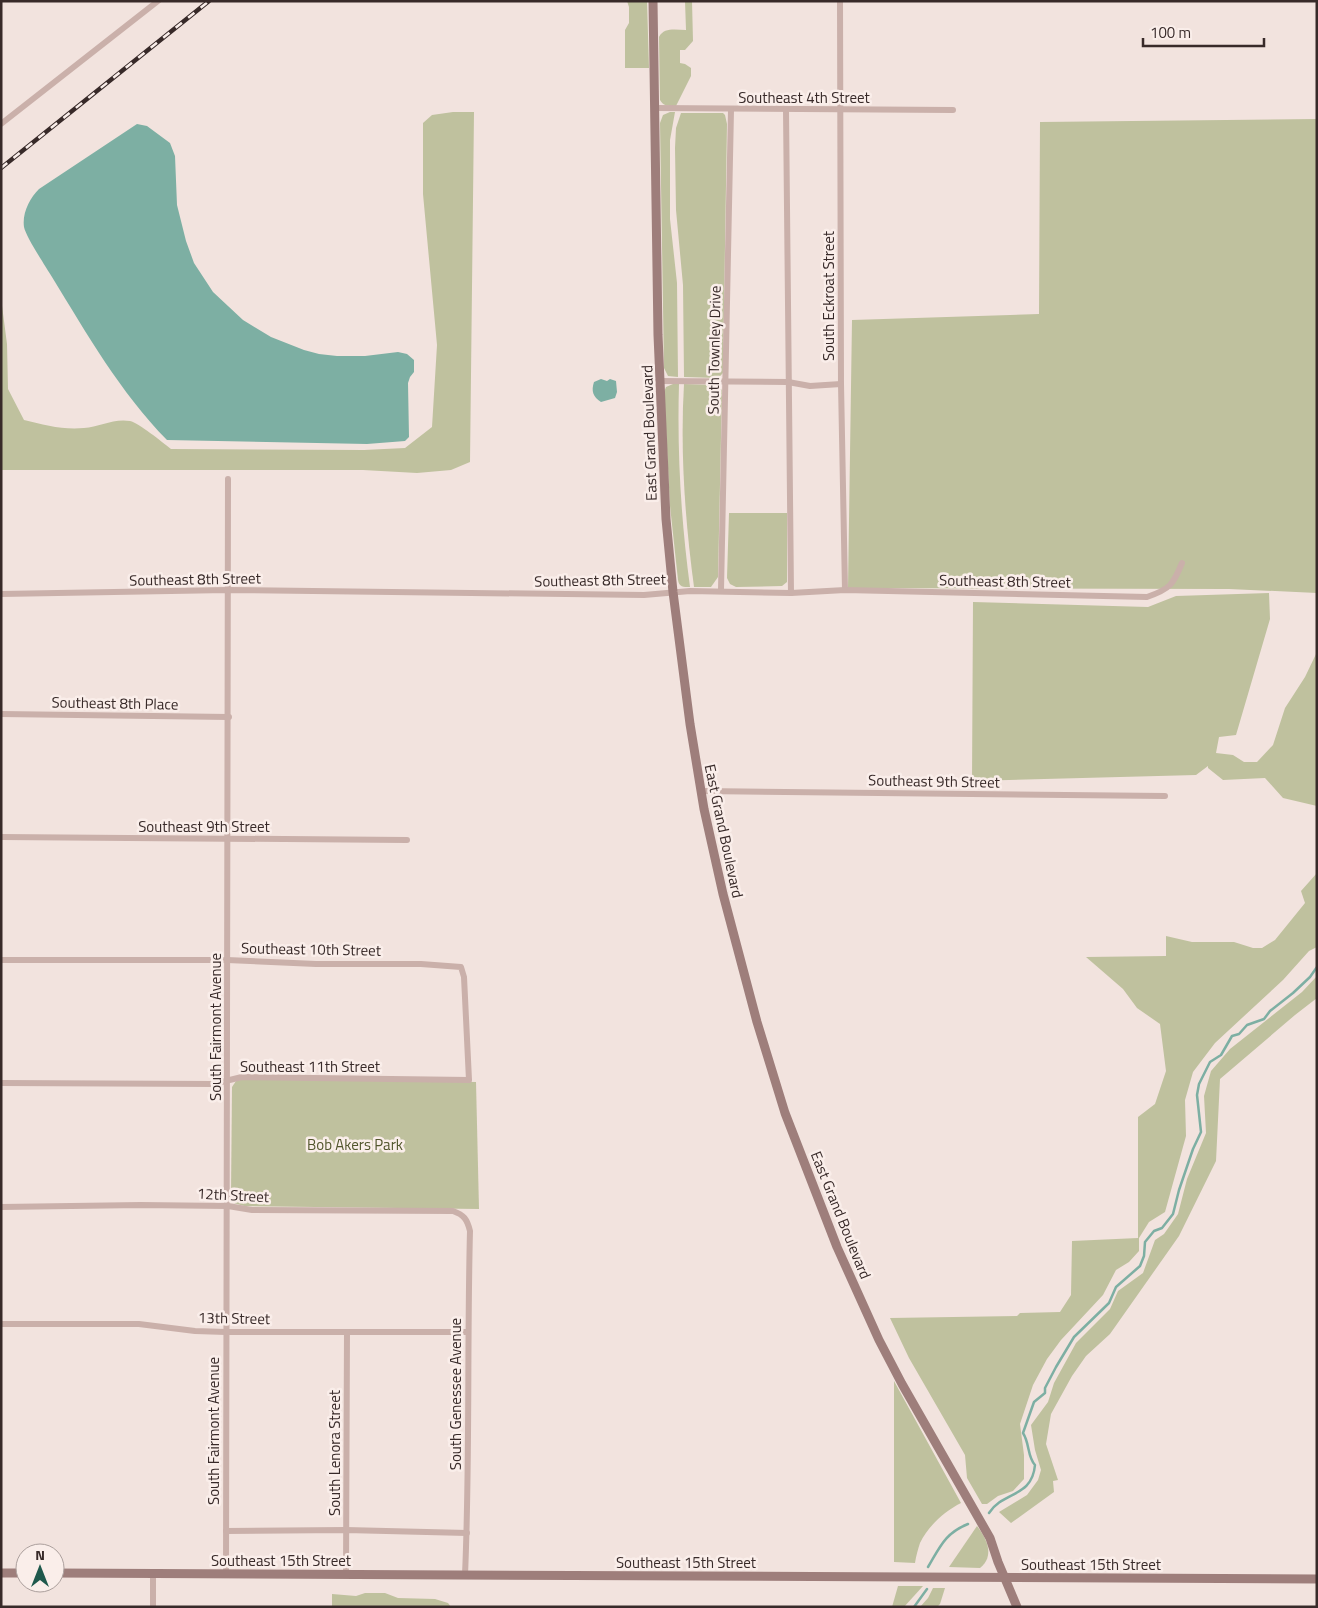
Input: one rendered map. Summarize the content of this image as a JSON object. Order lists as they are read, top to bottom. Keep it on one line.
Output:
{"streets":{"street":["Southeast 4th Street","South Eckroat Street","South Townley Drive","East Grand Boulevard","Southeast 8th Street","Southeast 8th Place","Southeast 9th Street","Southeast 10th Street","South Fairmont Avenue","Southeast 11th Street","12th Street","13th Street","South Genessee Avenue","South Lenora Street","Southeast 15th Street"]},"crossings":[["Southeast 4th Street","South Eckroat Street"],["Southeast 4th Street","South Townley Drive"],["Southeast 4th Street","East Grand Boulevard"],["South Eckroat Street","Southeast 8th Street"],["South Townley Drive","Southeast 8th Street"],["East Grand Boulevard","Southeast 8th Street"],["East Grand Boulevard","Southeast 9th Street"],["East Grand Boulevard","Southeast 15th Street"],["Southeast 8th Street","South Fairmont Avenue"],["Southeast 8th Place","South Fairmont Avenue"],["Southeast 9th Street","South Fairmont Avenue"],["Southeast 10th Street","South Fairmont Avenue"],["Southeast 10th Street","Southeast 11th Street"],["South Fairmont Avenue","Southeast 11th Street"],["South Fairmont Avenue","12th Street"],["South Fairmont Avenue","13th Street"],["South Fairmont Avenue","Southeast 15th Street"],["12th Street","South Genessee Avenue"],["13th Street","South Genessee Avenue"],["13th Street","South Lenora Street"],["South Genessee Avenue","Southeast 15th Street"],["South Lenora Street","Southeast 15th Street"]],"parks":["Bob Akers Park"],"scale_bar":"100 m","north":"top"}
